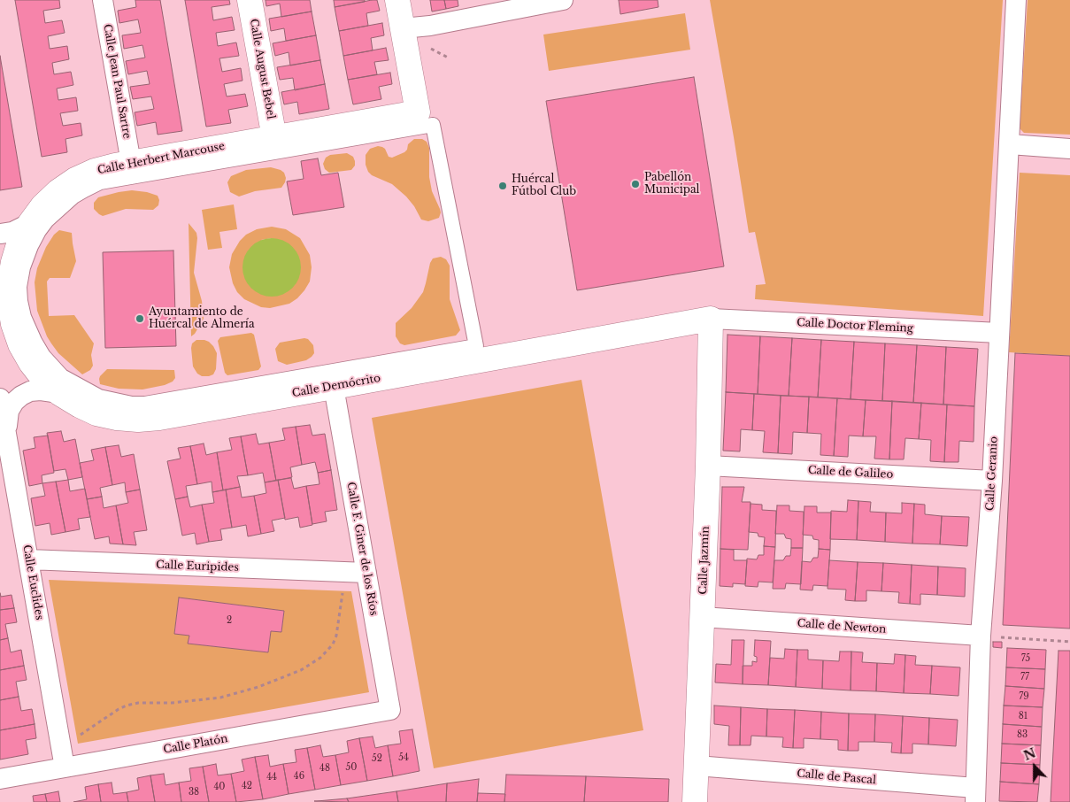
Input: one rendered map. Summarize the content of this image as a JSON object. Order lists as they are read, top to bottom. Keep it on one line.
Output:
{"streets":{"street":["Calle August Bebel","Calle Jean Paul Sartre","Calle Herbert Marcouse","Calle Doctor Fleming","Calle Demócrito","Calle de Galileo","Calle Geranio","Calle F. Giner de los Ríos","Calle Jazmín","Calle Euripides","Calle Euclides","Calle de Newton","Calle Platón","Calle de Pascal"]},"crossings":[["Calle August Bebel","Calle Herbert Marcouse"],["Calle Jean Paul Sartre","Calle Herbert Marcouse"],["Calle Herbert Marcouse","Calle Demócrito"],["Calle Doctor Fleming","Calle Demócrito"],["Calle Doctor Fleming","Calle Geranio"],["Calle Doctor Fleming","Calle Jazmín"],["Calle Demócrito","Calle F. Giner de los Ríos"],["Calle Demócrito","Calle Jazmín"],["Calle de Galileo","Calle Geranio"],["Calle de Galileo","Calle Jazmín"],["Calle Geranio","Calle de Newton"],["Calle Geranio","Calle de Pascal"],["Calle F. Giner de los Ríos","Calle Euripides"],["Calle F. Giner de los Ríos","Calle Platón"],["Calle Jazmín","Calle de Newton"],["Calle Jazmín","Calle de Pascal"],["Calle Euripides","Calle Euclides"],["Calle Euclides","Calle Platón"]],"places":["Pabellón Municipal","Huércal Fútbol Club","Ayuntamiento de Huércal de Almería"],"house_numbers":["2","75","77","79","81","83","54","52","50","48","46","44","42","40","38"],"north":"top"}
